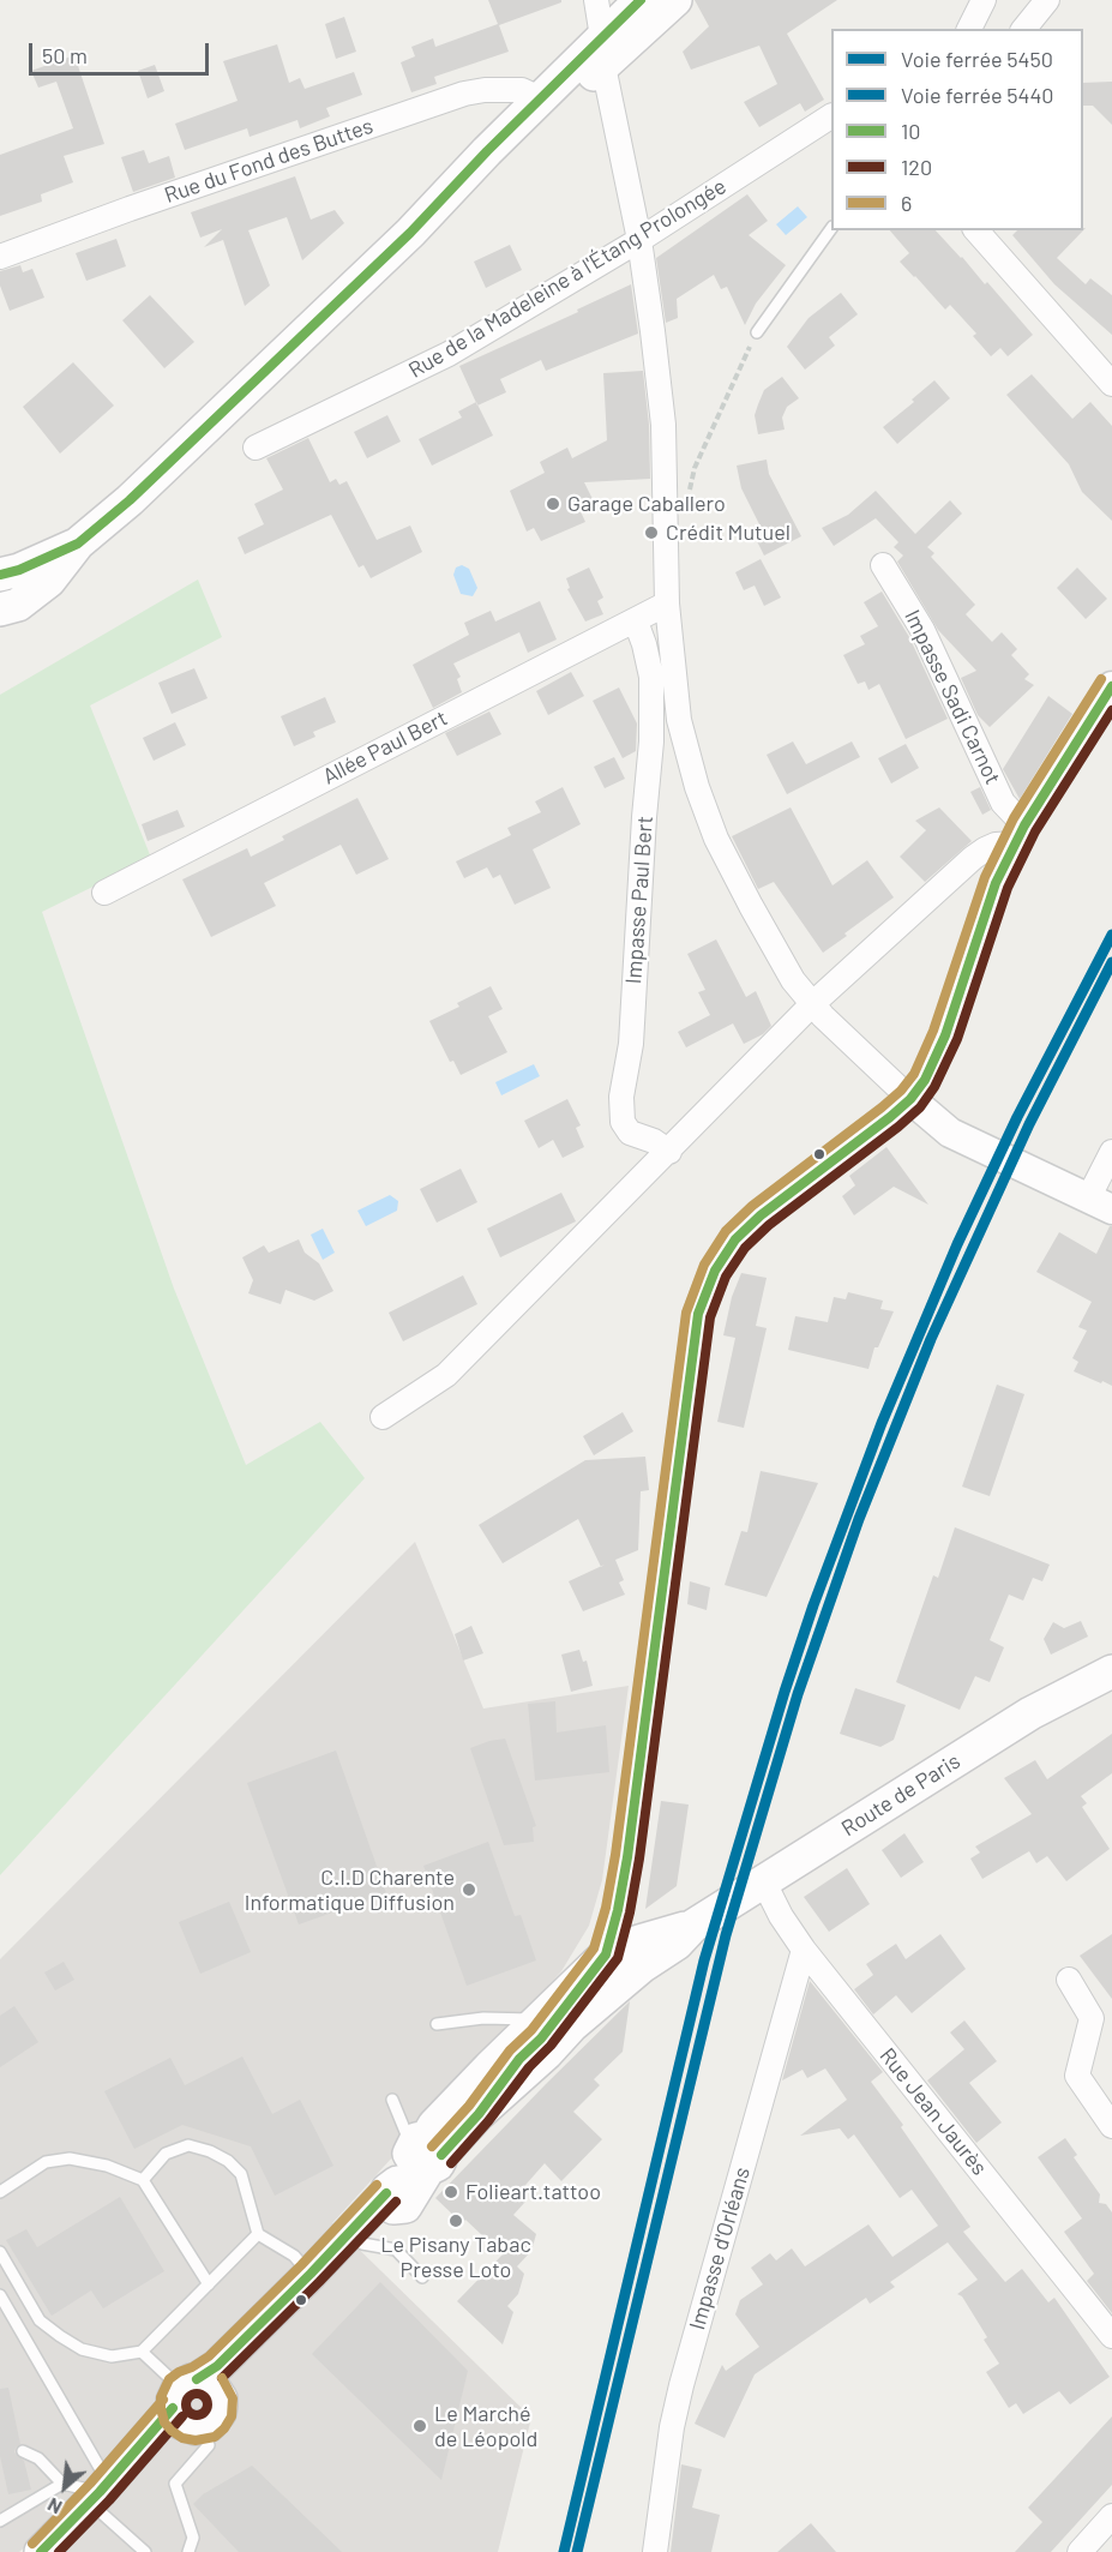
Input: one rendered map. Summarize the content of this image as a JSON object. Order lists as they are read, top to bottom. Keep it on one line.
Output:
{"streets":{"main road":["Route de Paris"],"street":["Rue du Fond des Buttes","Rue de la Madeleine à l'Étang Prolongée","Impasse Sadi Carnot","Allée Paul Bert","Impasse Paul Bert","Rue Jean Jaurès","Impasse d'Orléans"]},"crossings":[["Allée Paul Bert","Impasse Paul Bert"],["Route de Paris","Rue Jean Jaurès"],["Rue Jean Jaurès","Impasse d'Orléans"]],"places":["Garage Caballero","Crédit Mutuel","C.I.D Charente Informatique Diffusion","Folieart.tattoo","Le Pisany Tabac Presse Loto","Le Marché de Léopold"],"lines":["transit line 10","transit line 6","transit line 120","rail line 5450","rail line 5440"],"legend":["Voie ferrée 5450","Voie ferrée 5440","10","120","6"],"scale_bar":"50 m","north":"bottom left"}
